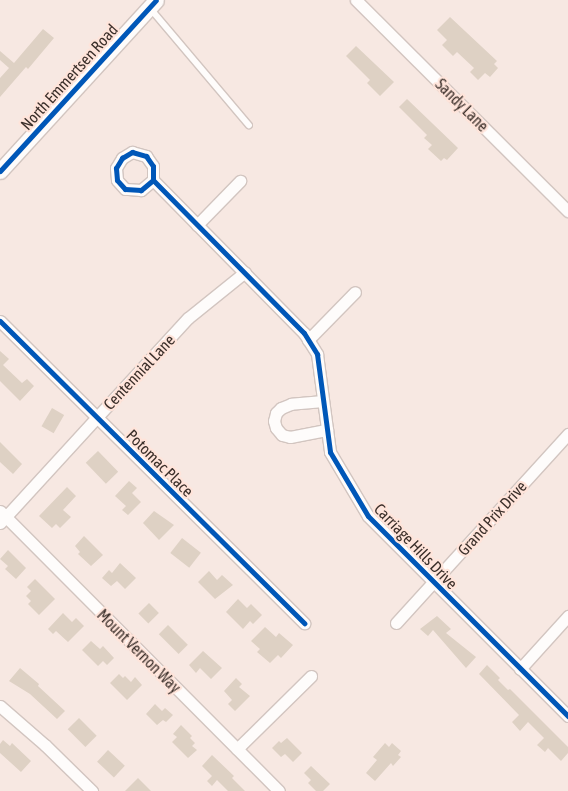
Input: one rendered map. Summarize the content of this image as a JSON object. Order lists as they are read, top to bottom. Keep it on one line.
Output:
{"streets":{"street":["North Emmertsen Road","Sandy Lane","Centennial Lane","Potomac Place","Grand Prix Drive","Carriage Hills Drive","Mount Vernon Way"]},"crossings":[["Centennial Lane","Potomac Place"],["Centennial Lane","Carriage Hills Drive"],["Centennial Lane","Mount Vernon Way"],["Grand Prix Drive","Carriage Hills Drive"]]}
